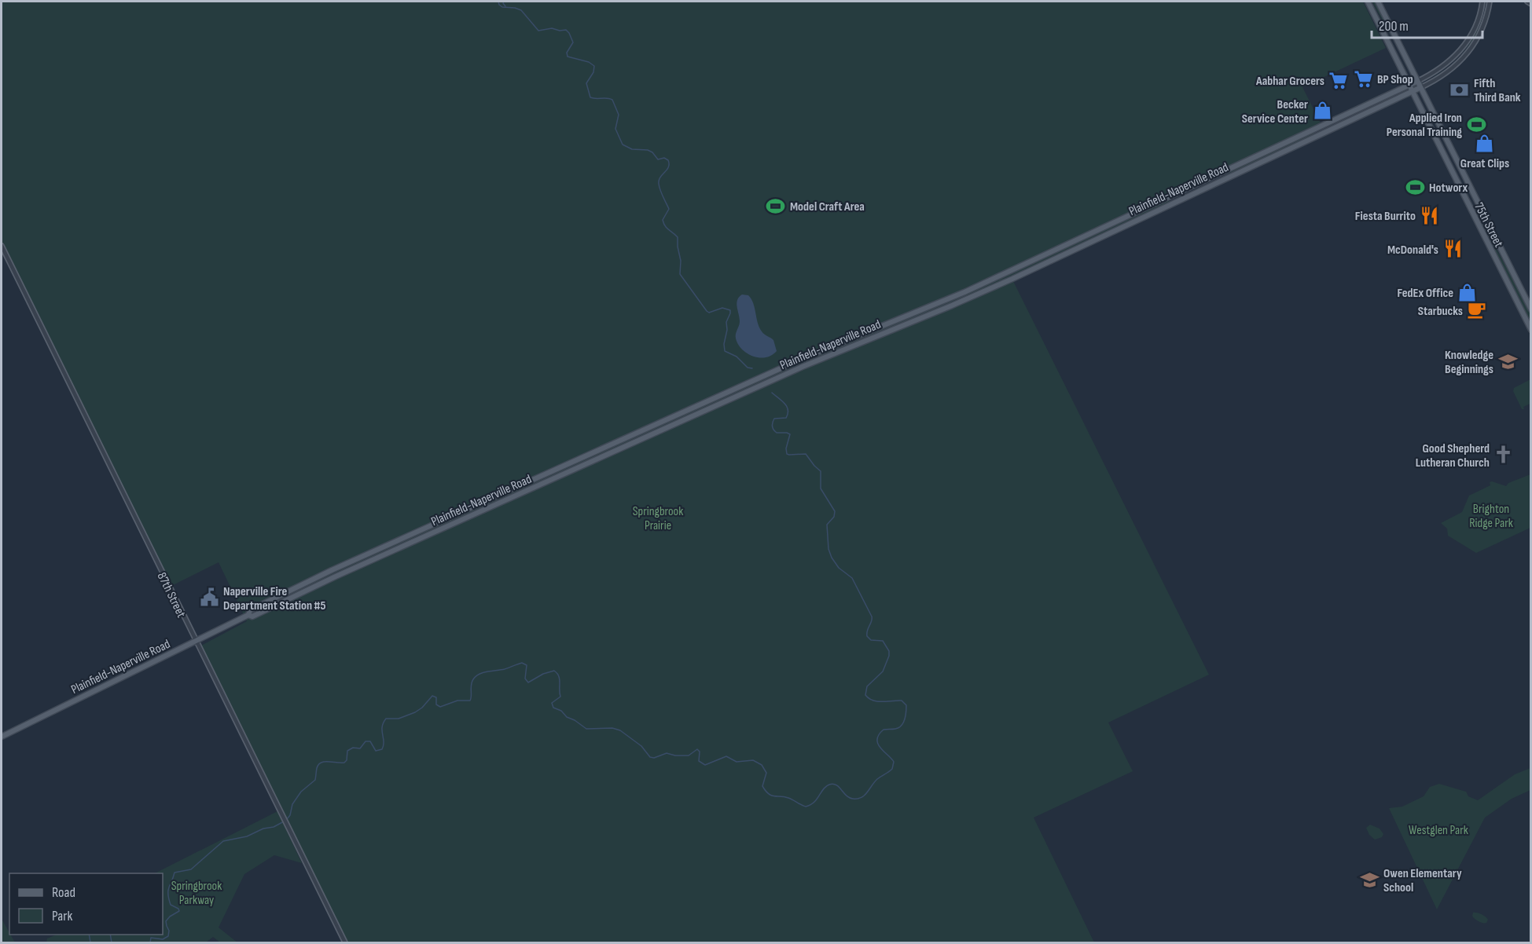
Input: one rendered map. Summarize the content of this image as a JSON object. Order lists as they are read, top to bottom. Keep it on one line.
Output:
{"streets":{"main road":["Plainfield-Naperville Road","75th Street"],"street":["87th Street"]},"crossings":[["Plainfield-Naperville Road","75th Street"],["Plainfield-Naperville Road","87th Street"]],"parks":["Brighton Ridge Park","Springbrook Prairie","Westglen Park","Springbrook Parkway"],"places":{"supermarket":["BP Shop","Aabhar Grocers"],"bank":["Fifth Third Bank"],"shop":["Becker Service Center","Great Clips","FedEx Office"],"sports":["Applied Iron Personal Training","Hotworx","Model Craft Area"],"restaurant":["Fiesta Burrito","McDonald's"],"cafe":["Starbucks"],"school or university":["Knowledge Beginnings","Owen Elementary School"],"church":["Good Shepherd Lutheran Church"],"public building":["Naperville Fire Department Station #5"]},"legend":["Road","Park"],"scale_bar":"200 m"}
